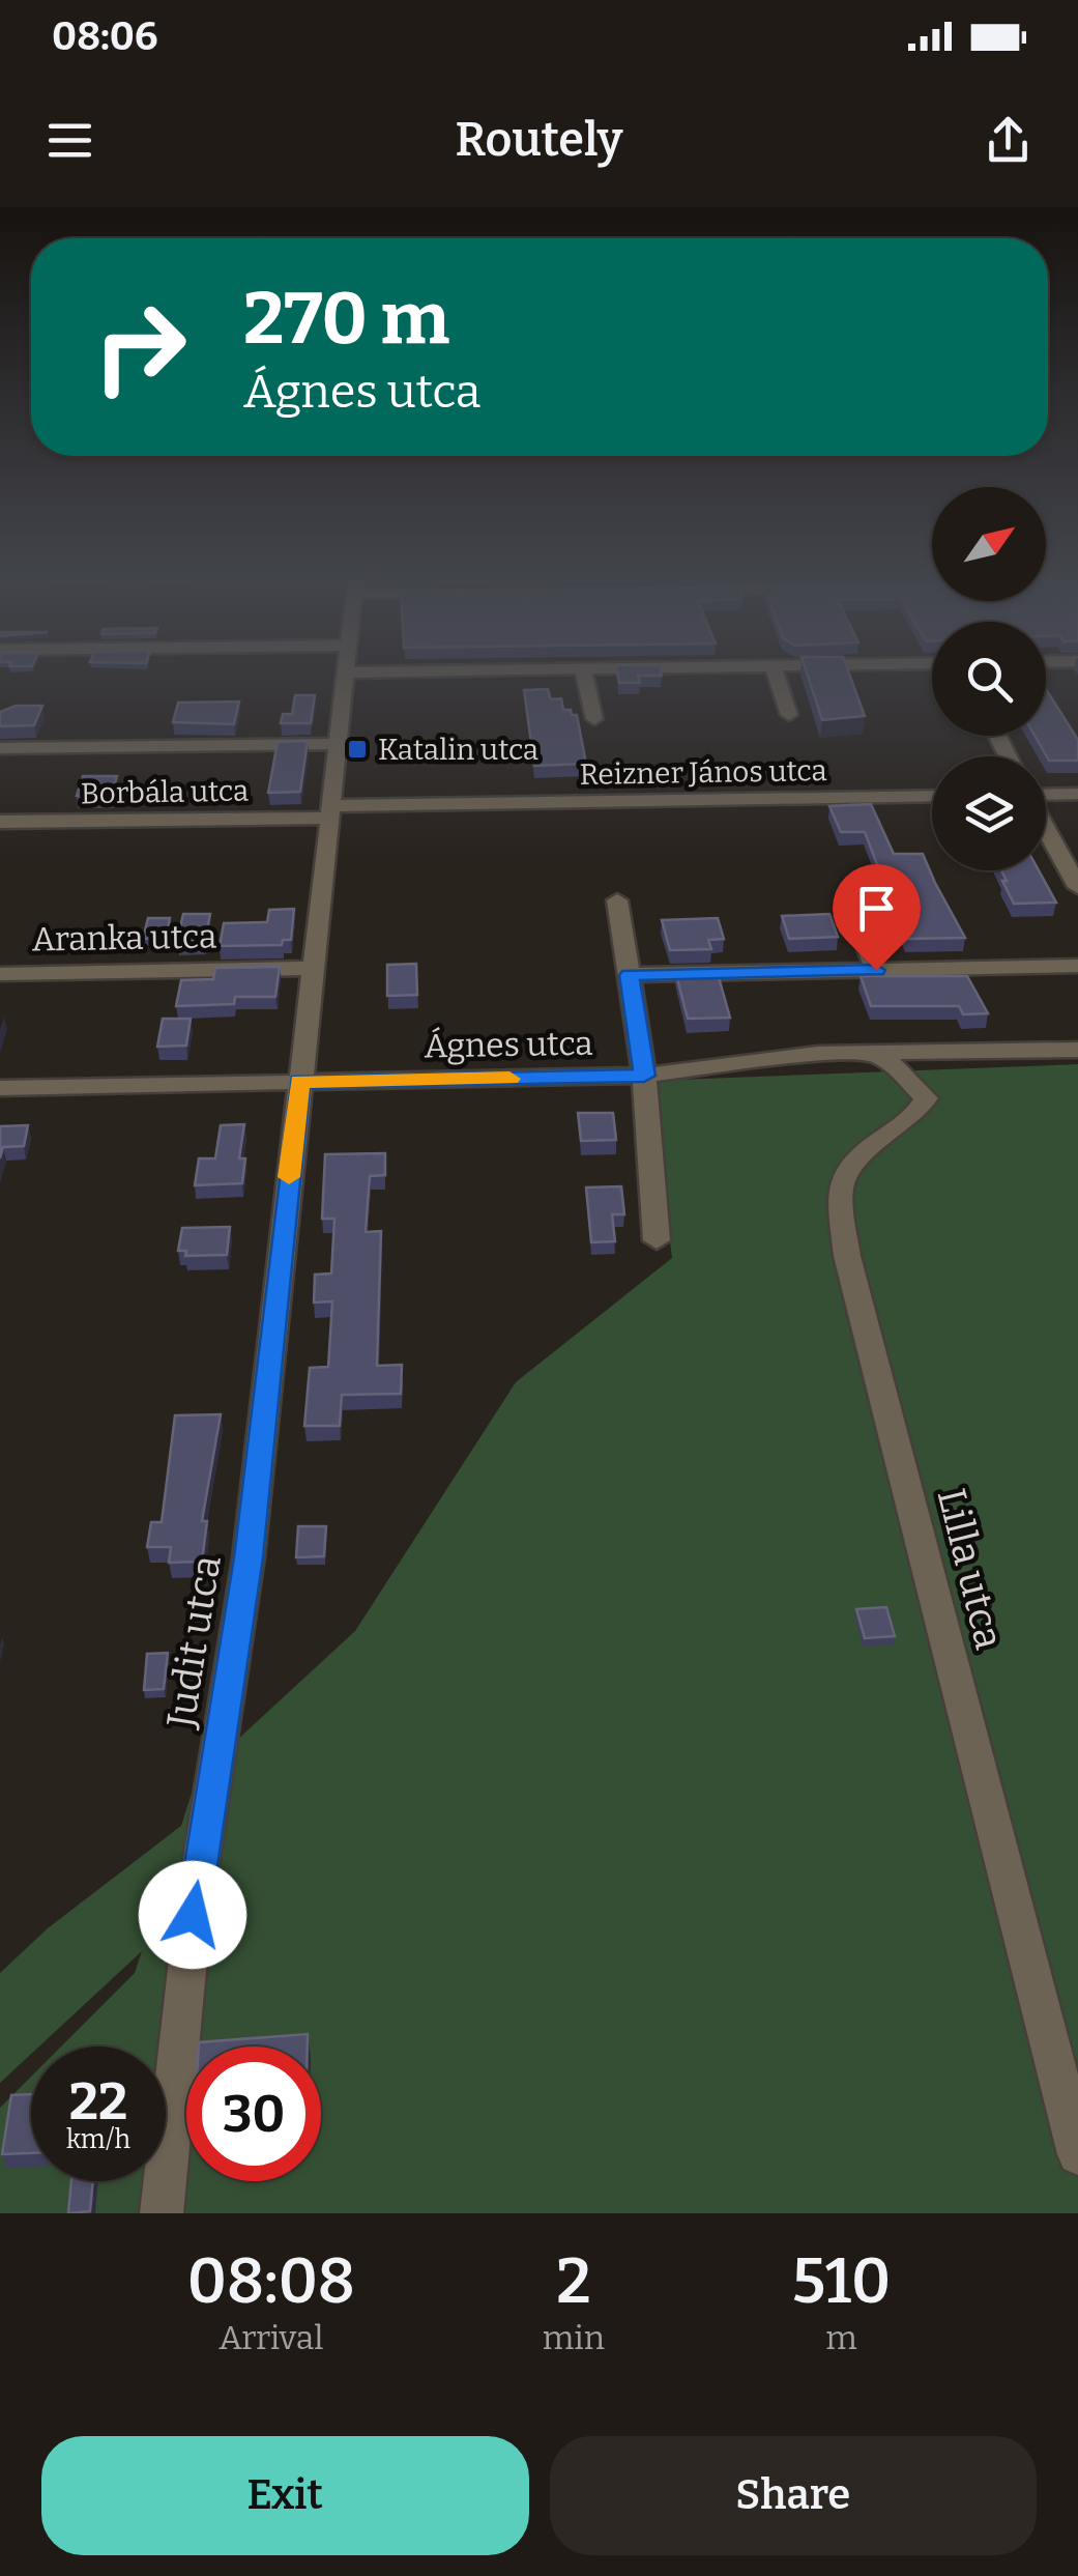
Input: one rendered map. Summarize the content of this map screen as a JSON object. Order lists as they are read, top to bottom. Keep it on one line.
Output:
{"streets":{"street":["Reizner János utca","Borbála utca","Aranka utca","Ágnes utca","Lilla utca","Judit utca"]},"crossings":[["Reizner János utca","Borbála utca"],["Ágnes utca","Lilla utca"],["Ágnes utca","Judit utca"]],"places":{"transit":["Katalin utca"]},"north":"top right","page":{"status":"08:06","header":"Routely","turn":["270 m","Ágnes utca"],"speed":"22 km/h","limit":"30","eta":["08:08","Arrival","2","min","510","m"],"buttons":["Exit","Share"]}}
